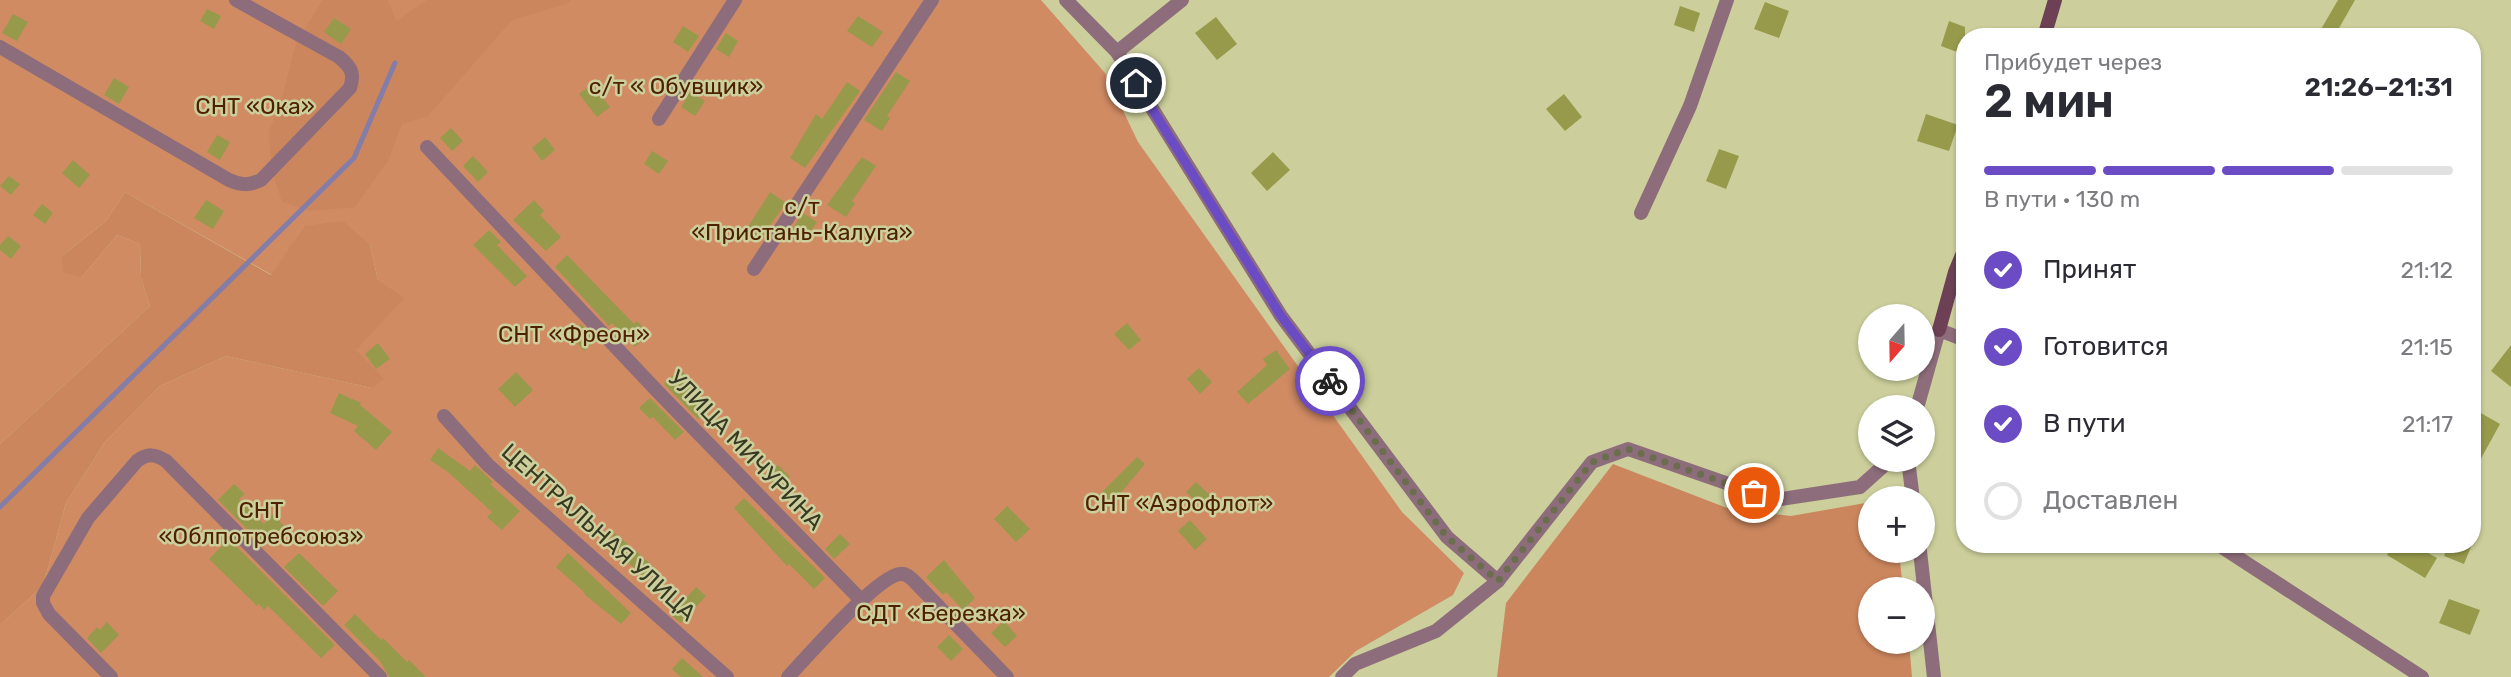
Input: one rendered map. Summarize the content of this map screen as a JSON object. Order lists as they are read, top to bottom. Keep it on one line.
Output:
{"streets":{"street":["УЛИЦА МИЧУРИНА","ЦЕНТРАЛЬНАЯ УЛИЦА"]},"parks":["с/т « Обувщик»","СНТ «Ока»","с/т «Пристань-Калуга»","СНТ «Фреон»","СНТ «Аэрофлот»","СНТ «Облпотребсоюз»","СДТ «Березка»"],"north":"bottom","page":{"heading":["2 мин","Прибудет через","21:26–21:31"],"bar":"В пути · 130 m","list":[["Принят","21:12"],["Готовится","21:15"],["В пути","21:17"],"Доставлен"],"map_buttons":["+","−"]}}
